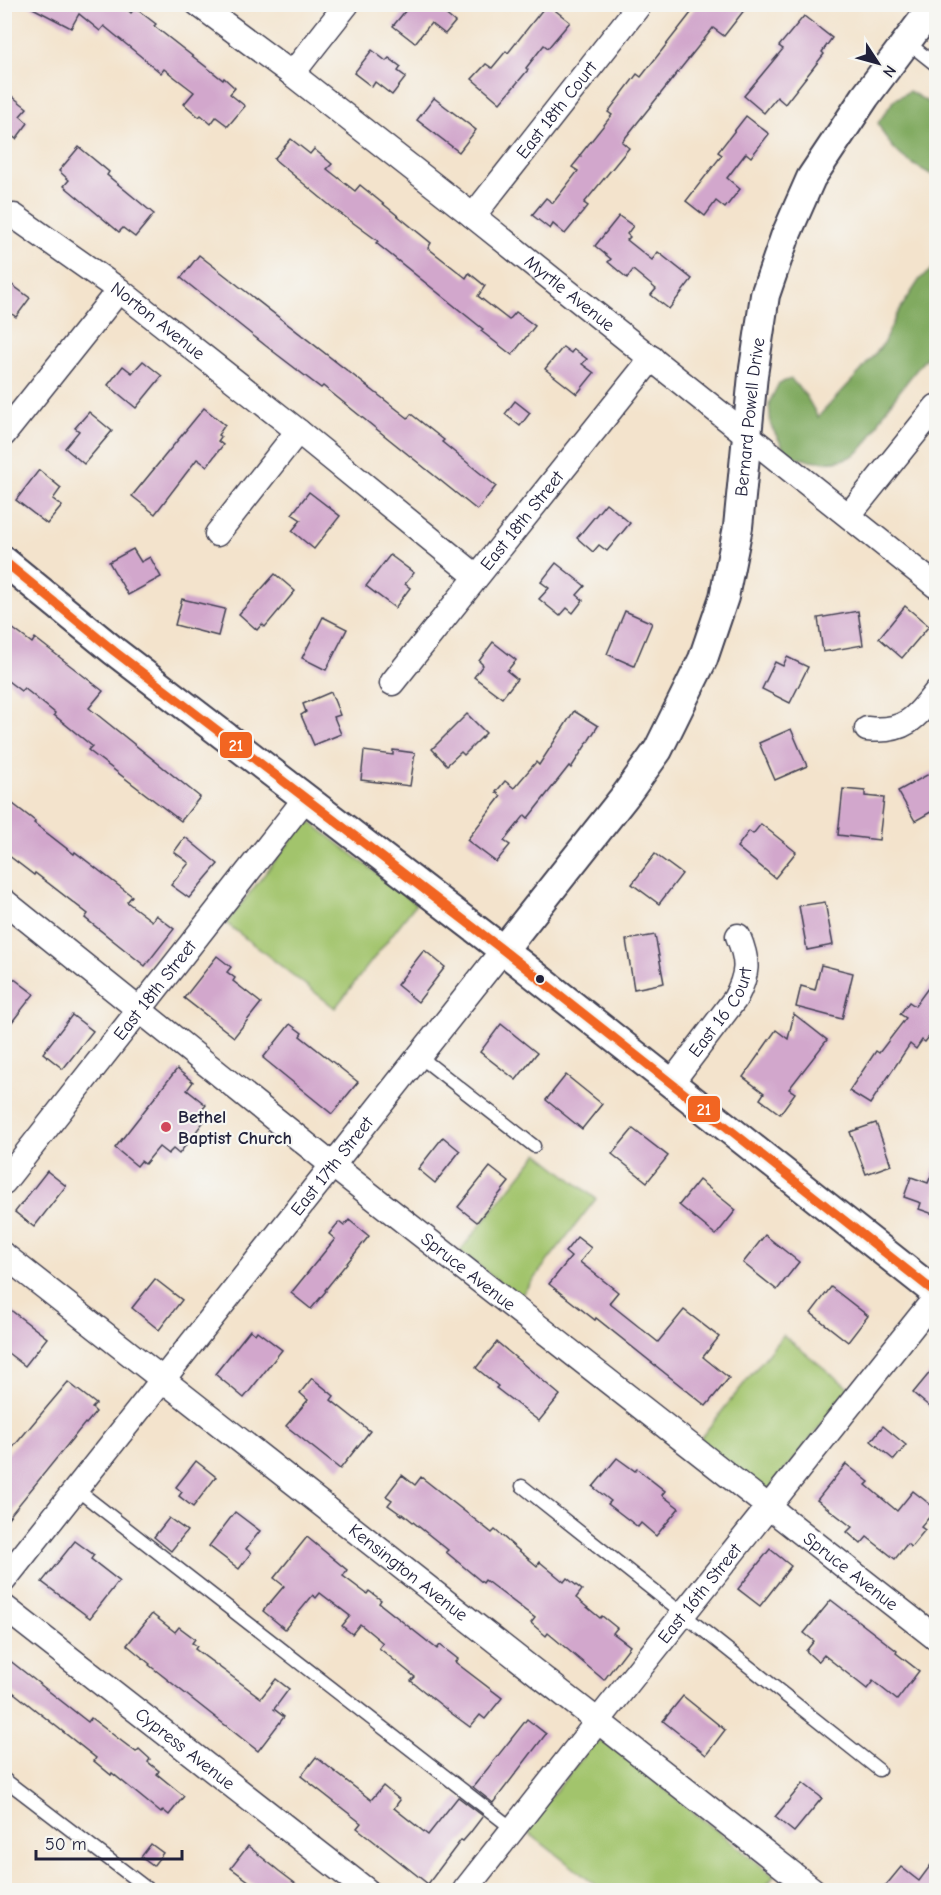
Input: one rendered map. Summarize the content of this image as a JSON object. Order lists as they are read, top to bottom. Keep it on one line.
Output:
{"streets":{"street":["East 18th Court","Myrtle Avenue","Norton Avenue","Bernard Powell Drive","East 18th Street","East 16 Court","East 17th Street","Spruce Avenue","Kensington Avenue","East 16th Street","Cypress Avenue"]},"crossings":[["East 18th Court","Myrtle Avenue"],["Myrtle Avenue","Bernard Powell Drive"],["Myrtle Avenue","East 18th Street"],["Norton Avenue","East 18th Street"],["Bernard Powell Drive","East 17th Street"],["East 18th Street","Spruce Avenue"],["East 17th Street","Spruce Avenue"],["East 17th Street","Kensington Avenue"],["Spruce Avenue","East 16th Street"],["Kensington Avenue","East 16th Street"]],"places":["Bethel Baptist Church"],"lines":["transit line 21"],"scale_bar":"50 m","north":"bottom right"}
